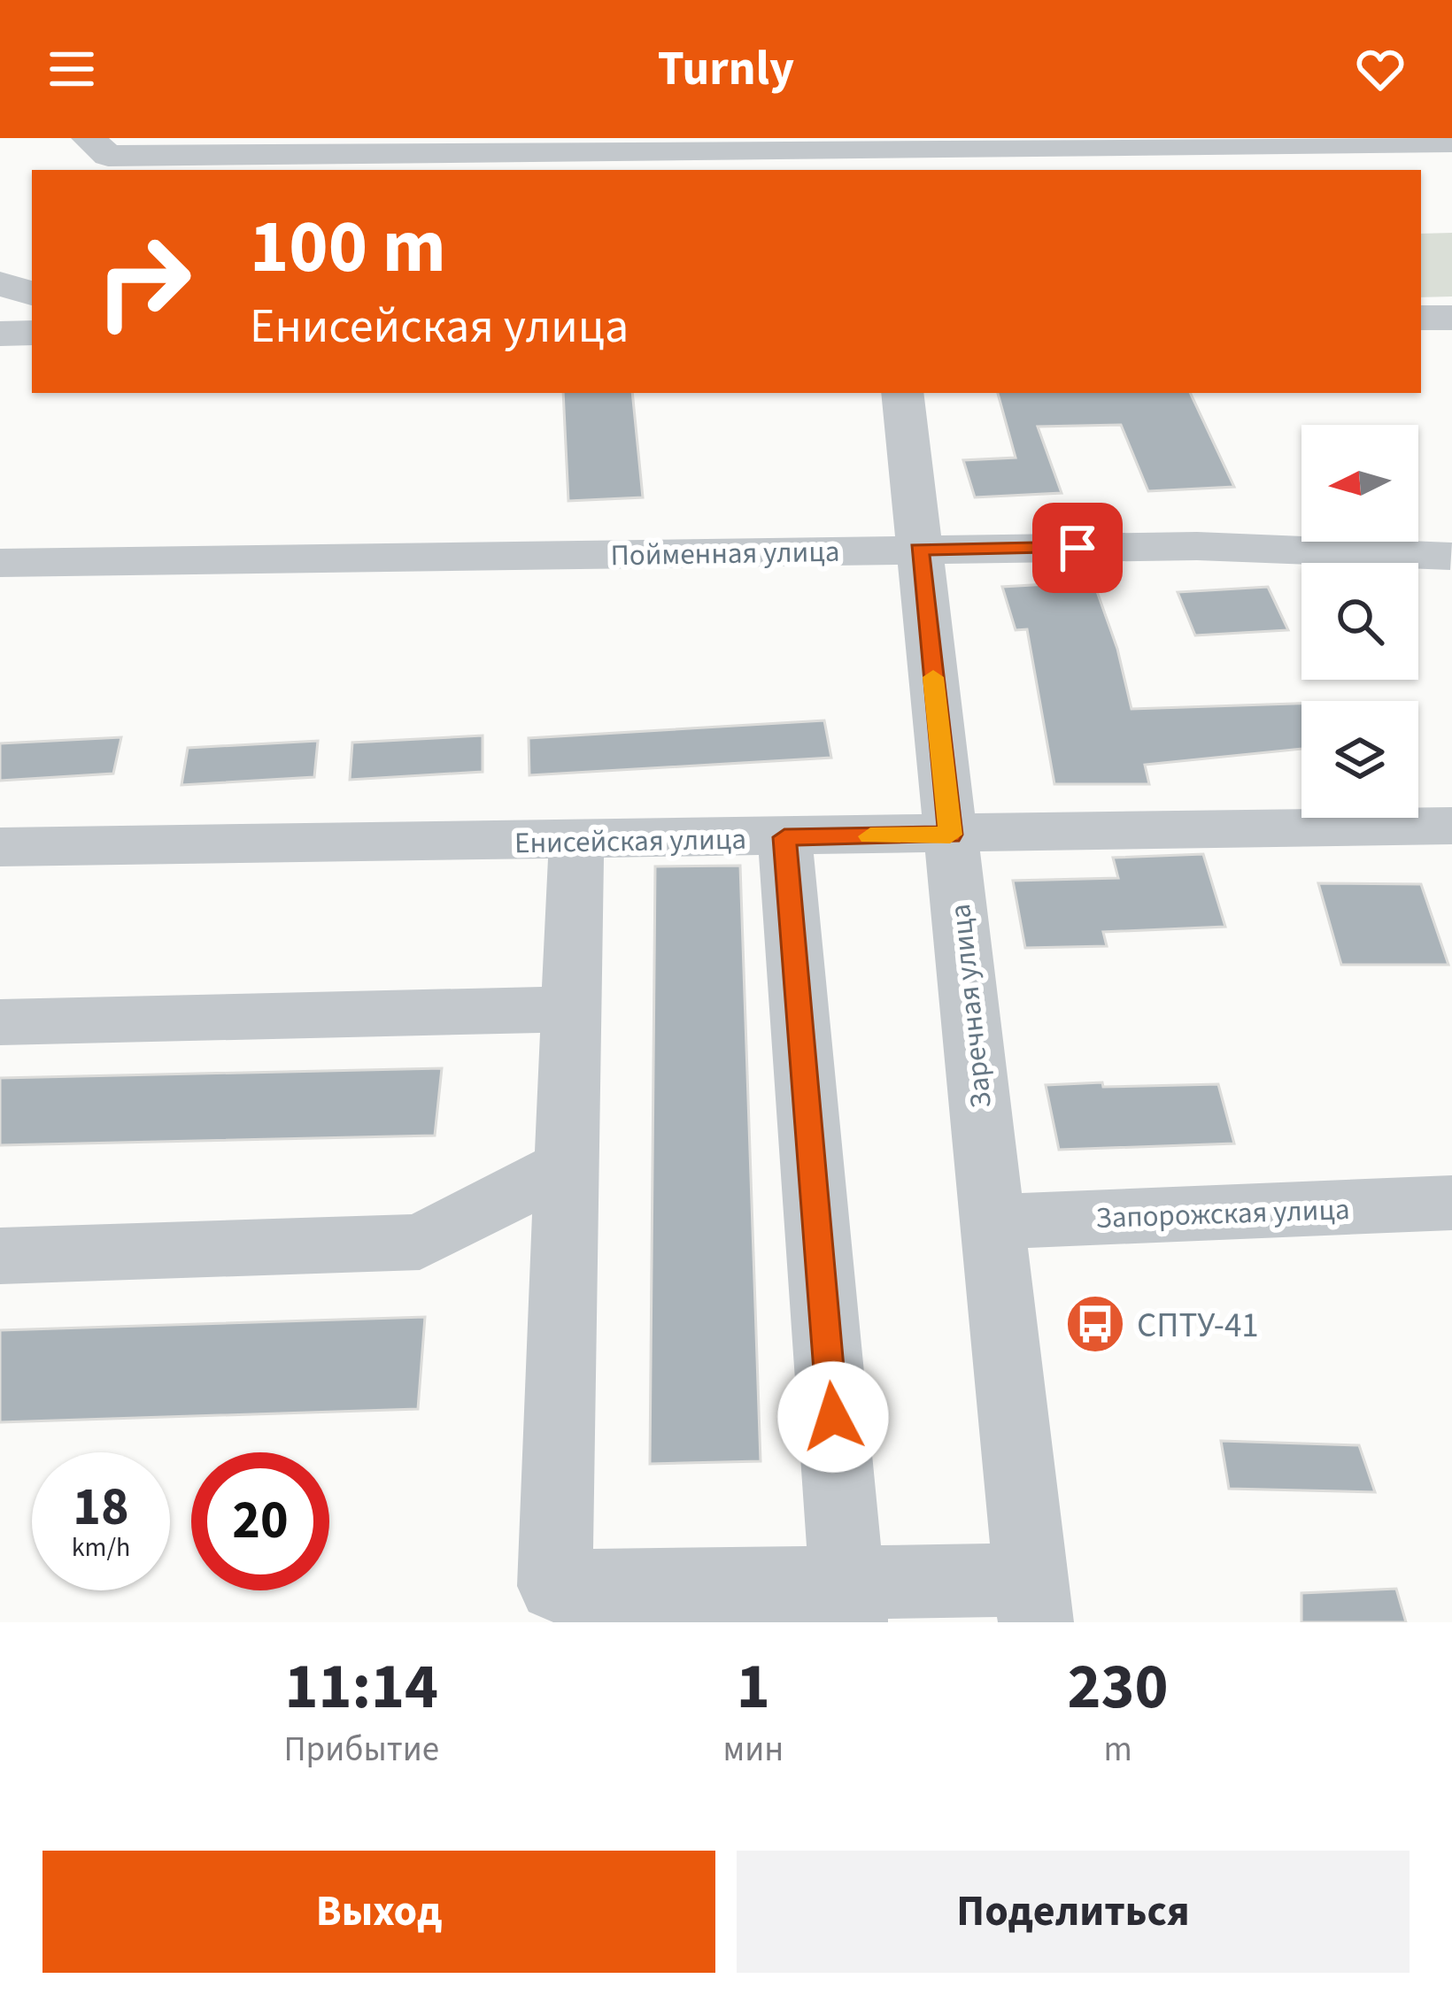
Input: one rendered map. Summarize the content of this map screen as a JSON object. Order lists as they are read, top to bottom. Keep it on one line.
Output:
{"streets":{"street":["Пойменная улица","Енисейская улица","Заречная улица","Запорожская улица"]},"crossings":[["Пойменная улица","Заречная улица"],["Енисейская улица","Заречная улица"],["Заречная улица","Запорожская улица"]],"places":{"bus stop":["СПТУ-41"]},"north":"left","page":{"header":"Turnly","turn":["100 m","Енисейская улица"],"speed":"18 km/h","limit":"20","eta":["11:14","Прибытие","1","мин","230","m"],"buttons":["Выход","Поделиться"]}}
